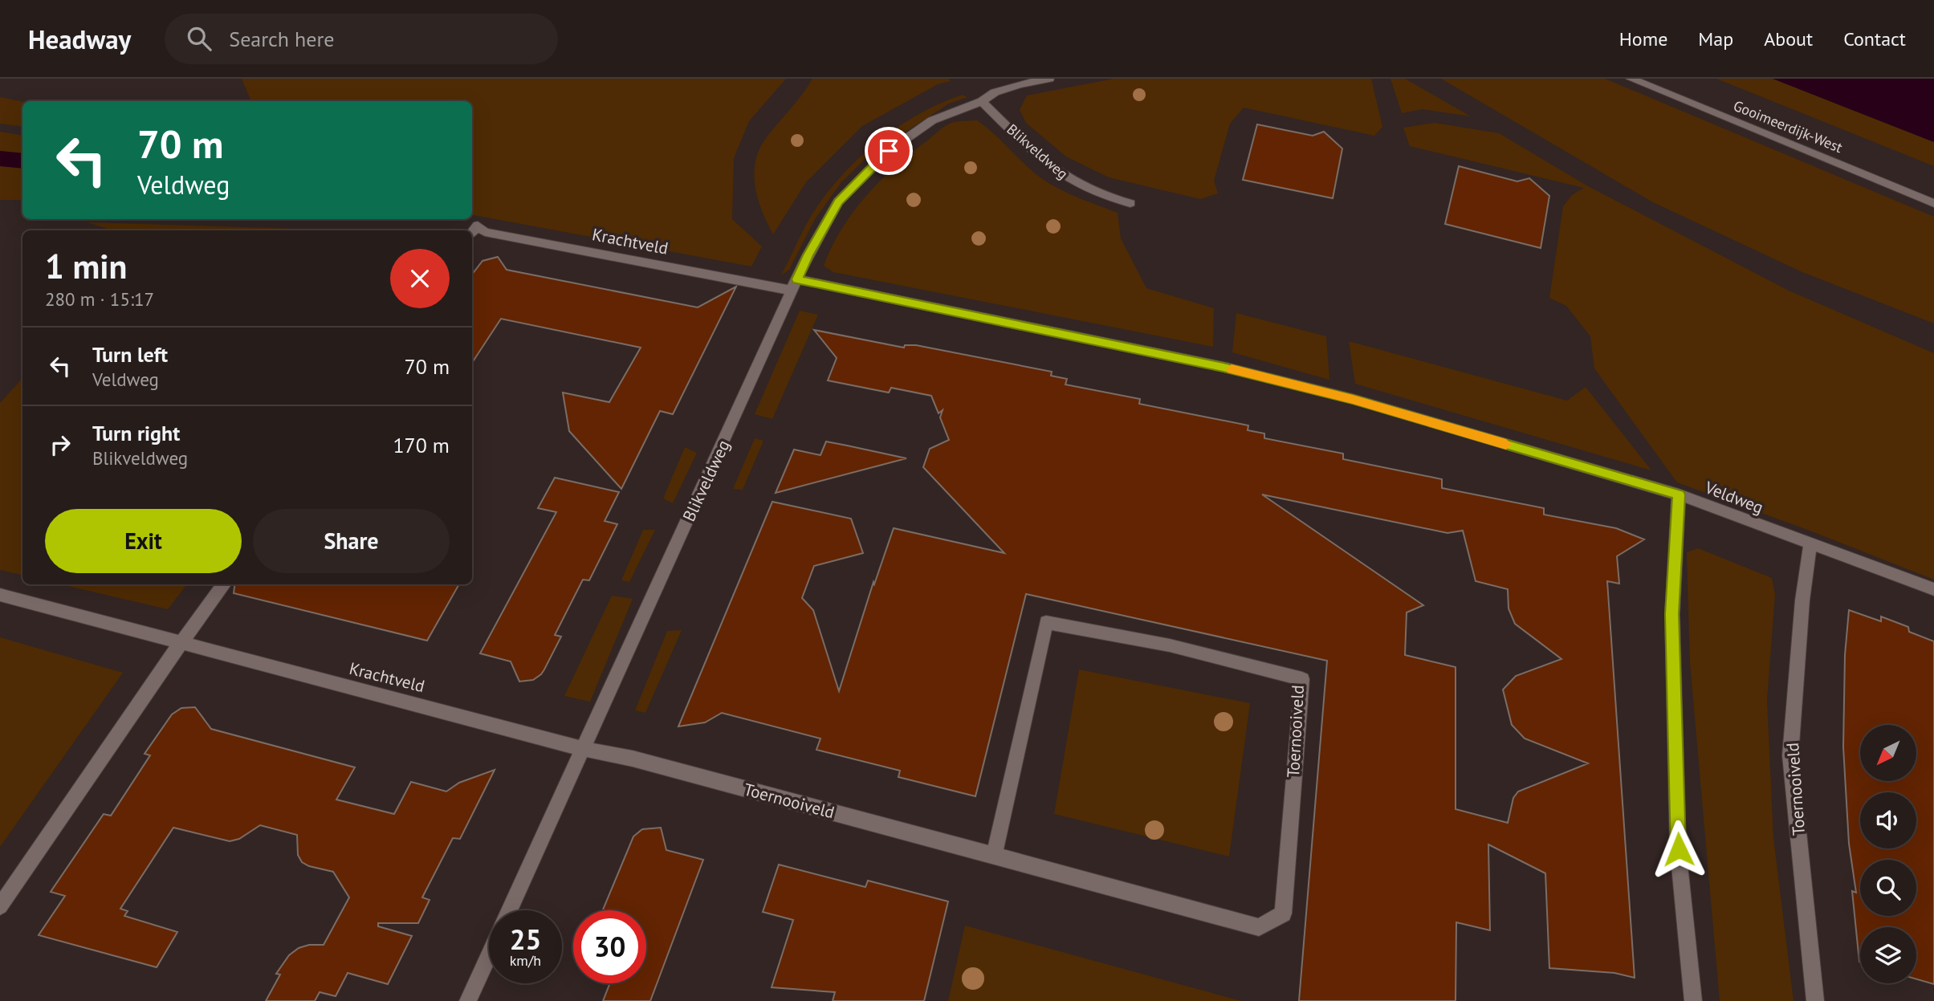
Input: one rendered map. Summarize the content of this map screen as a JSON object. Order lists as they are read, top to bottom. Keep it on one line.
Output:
{"streets":{"street":["Gooimeerdijk-West","Blikveldweg","Krachtveld","Veldweg","Toernooiveld"]},"crossings":[["Blikveldweg","Krachtveld"],["Blikveldweg","Veldweg"],["Blikveldweg","Toernooiveld"],["Krachtveld","Veldweg"],["Krachtveld","Toernooiveld"],["Veldweg","Toernooiveld"]],"north":"bottom left","page":{"header":"Headway","search":"Search here","nav":["Home","Map","About","Contact"],"turn":["70 m","Veldweg"],"heading":["1 min","280 m · 15:17"],"list":[{"name":"Turn left","note":"Veldweg","value":"70 m"},{"name":"Turn right","note":"Blikveldweg","value":"170 m"}],"buttons":["Exit","Share"],"speed":"25 km/h","limit":"30"}}
